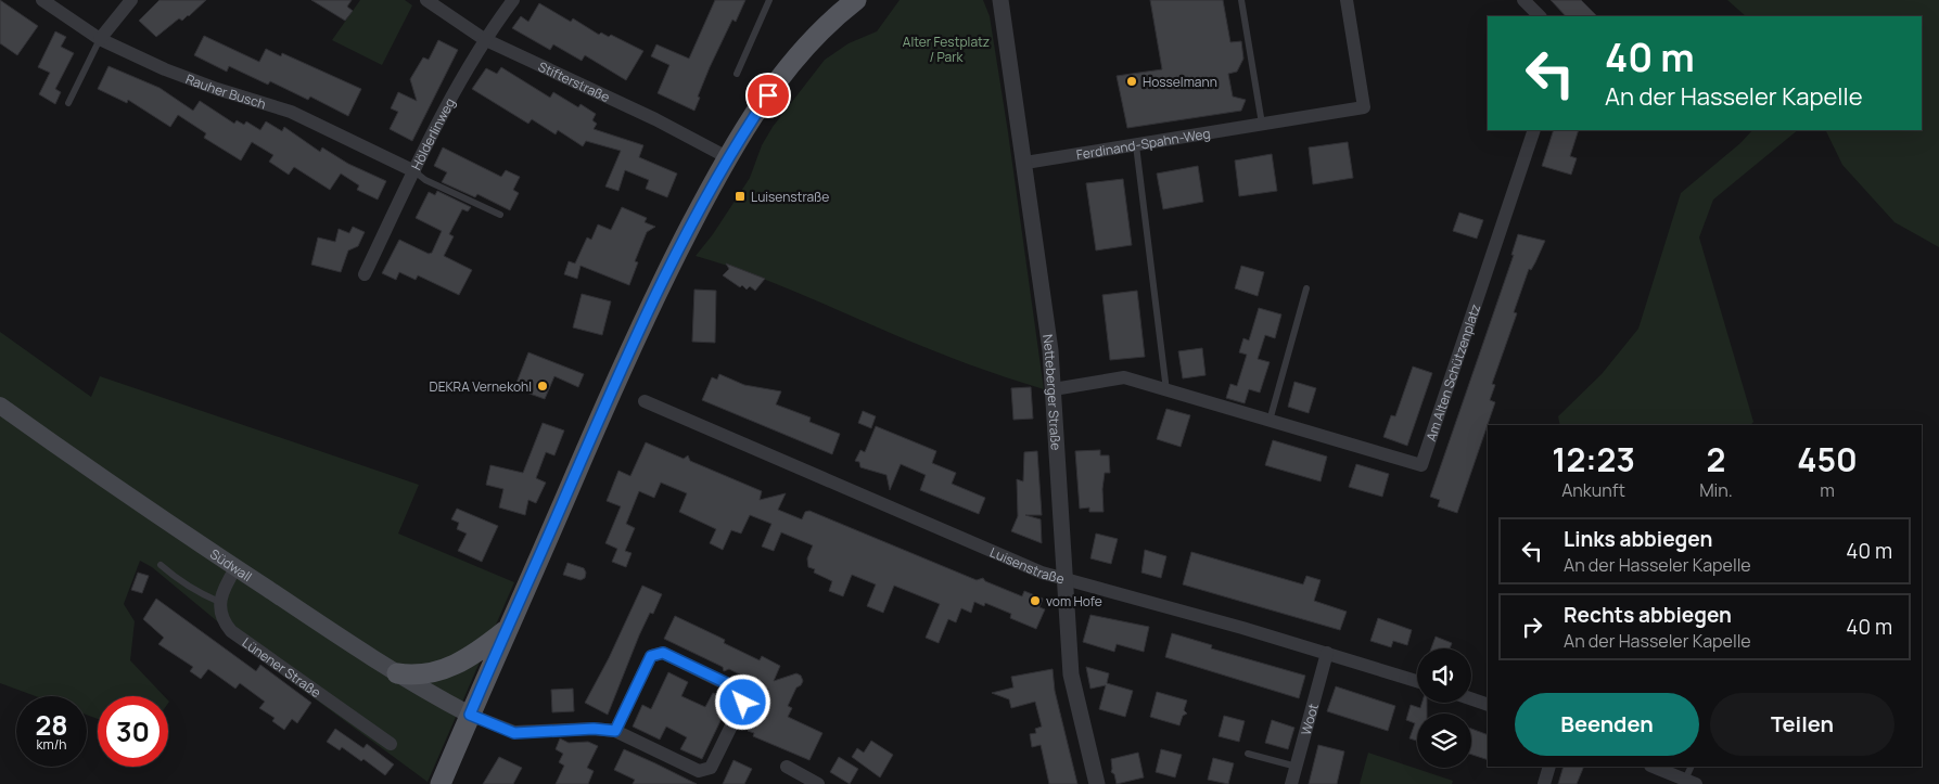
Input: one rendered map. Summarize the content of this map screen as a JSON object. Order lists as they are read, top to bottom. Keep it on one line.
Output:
{"streets":{"main road":["Südwall"],"street":["Stifterstraße","Rauher Busch","Hölderlinweg","Ferdinand-Spahn-Weg","Am Alten Schützenplatz","Netteberger Straße","Luisenstraße","Lünener Straße","Woot"]},"crossings":[["Stifterstraße","Hölderlinweg"],["Rauher Busch","Hölderlinweg"],["Ferdinand-Spahn-Weg","Netteberger Straße"],["Am Alten Schützenplatz","Netteberger Straße"],["Netteberger Straße","Luisenstraße"],["Luisenstraße","Woot"]],"parks":["Alter Festplatz / Park"],"places":{"other":["Hosselmann","DEKRA Vernekohl","vom Hofe"],"transit":["Luisenstraße"]},"page":{"turn":["40 m","An der Hasseler Kapelle"],"eta":["12:23","Ankunft","2","Min.","450","m"],"list":[{"name":"Links abbiegen","note":"An der Hasseler Kapelle","value":"40 m"},{"name":"Rechts abbiegen","note":"An der Hasseler Kapelle","value":"40 m"}],"buttons":["Beenden","Teilen"],"speed":"28 km/h","limit":"30"}}
